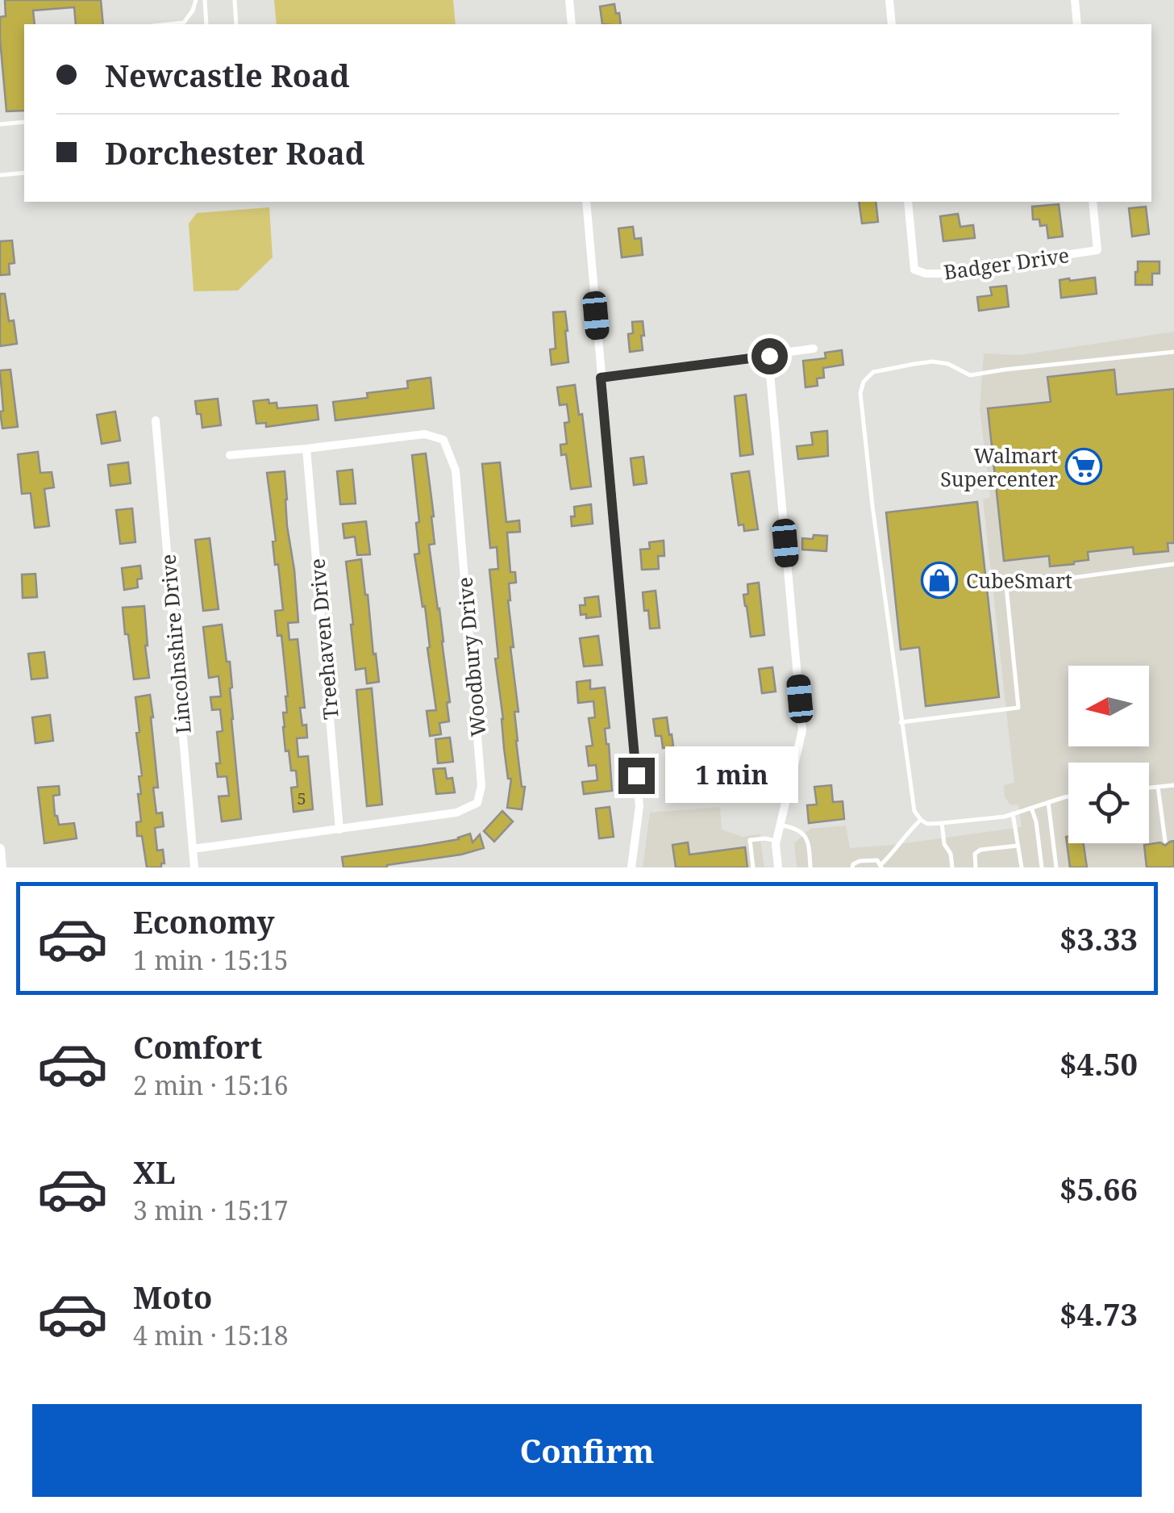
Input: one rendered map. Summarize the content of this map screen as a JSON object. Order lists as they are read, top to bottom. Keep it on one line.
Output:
{"streets":{"street":["Badger Drive","Treehaven Drive","Lincolnshire Drive","Woodbury Drive"]},"crossings":[["Treehaven Drive","Woodbury Drive"],["Lincolnshire Drive","Woodbury Drive"]],"places":{"supermarket":["Walmart Supercenter"],"shop":["CubeSmart"]},"house_numbers":["5"],"north":"left","page":{"banner":["Newcastle Road","Dorchester Road"],"bubble":"1 min","list":[{"name":"Economy","note":"1 min · 15:15","value":"$3.33"},{"name":"Comfort","note":"2 min · 15:16","value":"$4.50"},{"name":"XL","note":"3 min · 15:17","value":"$5.66"},{"name":"Moto","note":"4 min · 15:18","value":"$4.73"}],"buttons":"Confirm"}}
